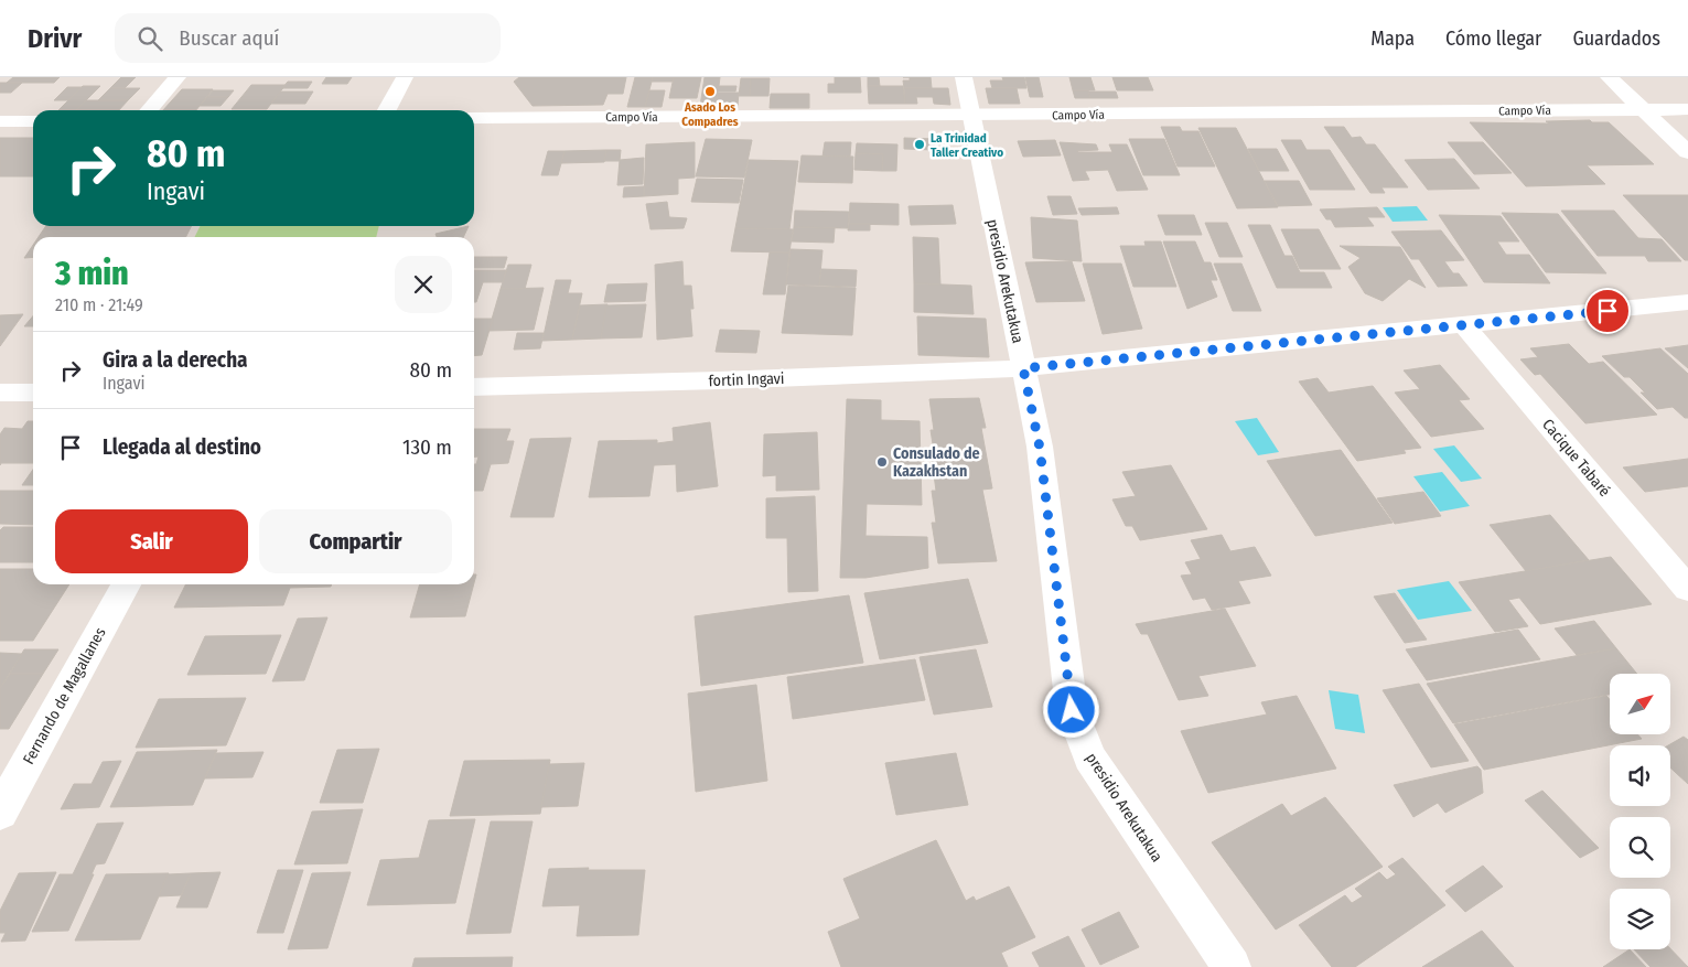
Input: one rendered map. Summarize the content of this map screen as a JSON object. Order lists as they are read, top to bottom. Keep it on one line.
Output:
{"streets":{"street":["Campo Vía","presidio Arekutakua","fortin Ingavi","Cacique Tabaré","Fernando de Magallanes"]},"crossings":[["Campo Vía","presidio Arekutakua"],["presidio Arekutakua","fortin Ingavi"],["fortin Ingavi","Cacique Tabaré"]],"places":["Asado Los Compadres","La Trinidad Taller Creativo","Consulado de Kazakhstan"],"north":"top right","page":{"header":"Drivr","search":"Buscar aquí","nav":["Mapa","Cómo llegar","Guardados"],"turn":["80 m","Ingavi"],"heading":["3 min","210 m · 21:49"],"list":[{"name":"Gira a la derecha","note":"Ingavi","value":"80 m"},{"name":"Llegada al destino","value":"130 m"}],"buttons":["Salir","Compartir"]}}
